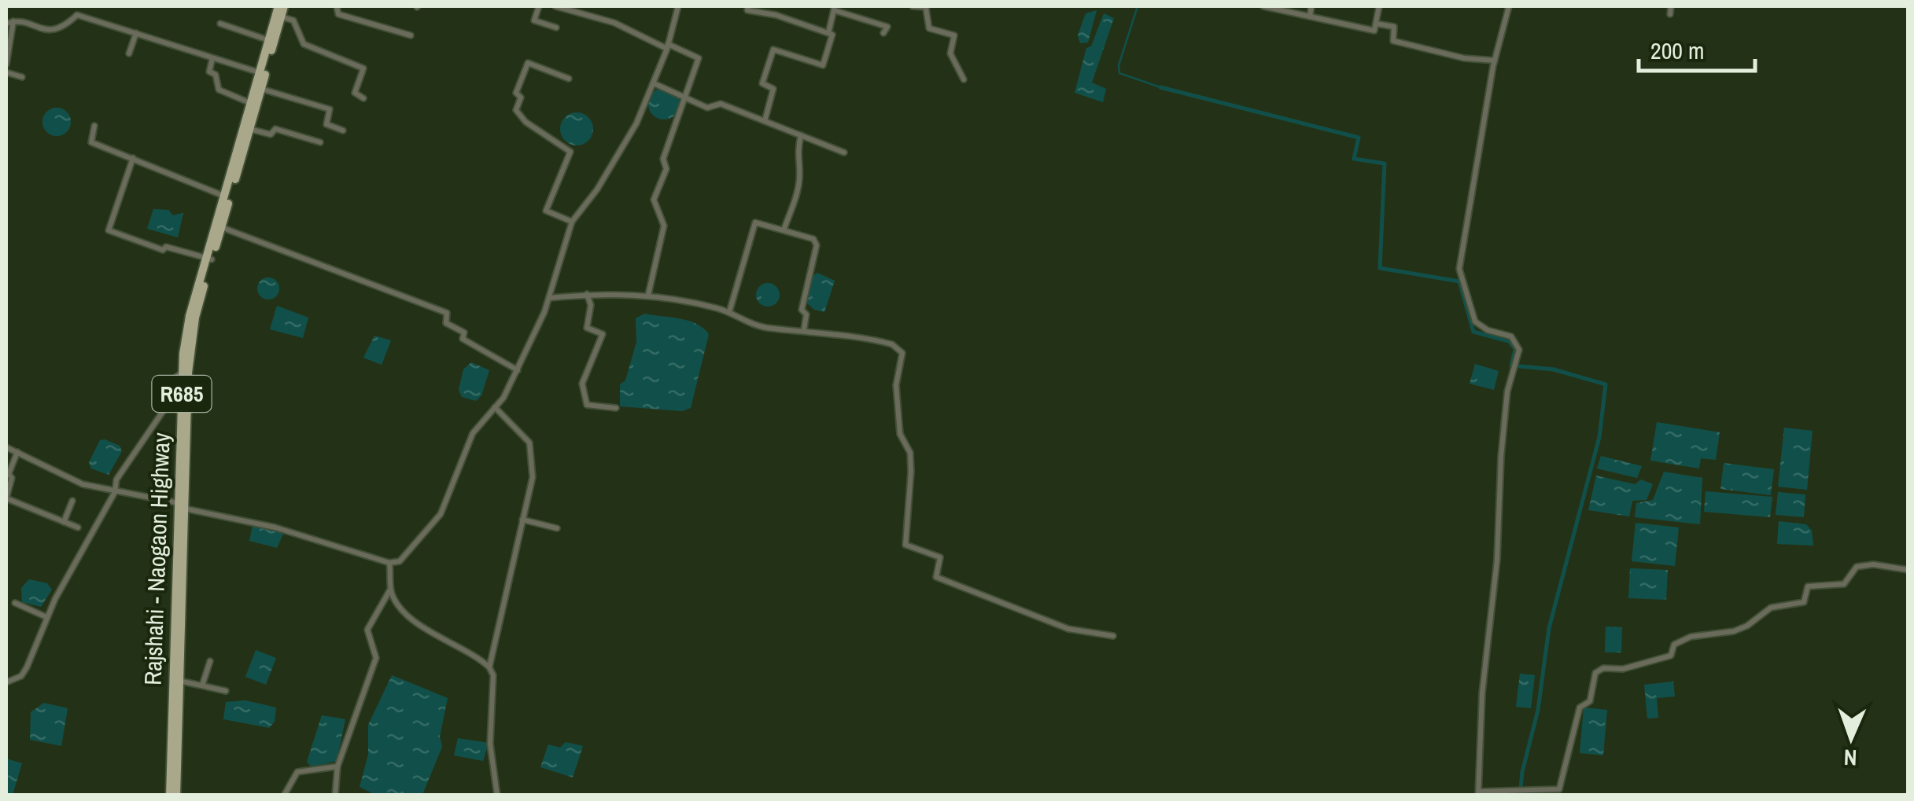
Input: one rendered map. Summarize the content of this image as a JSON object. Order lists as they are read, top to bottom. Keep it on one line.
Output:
{"streets":{"main road":["R685","Rajshahi - Naogaon Highway"]},"scale_bar":"200 m","north":"bottom"}
